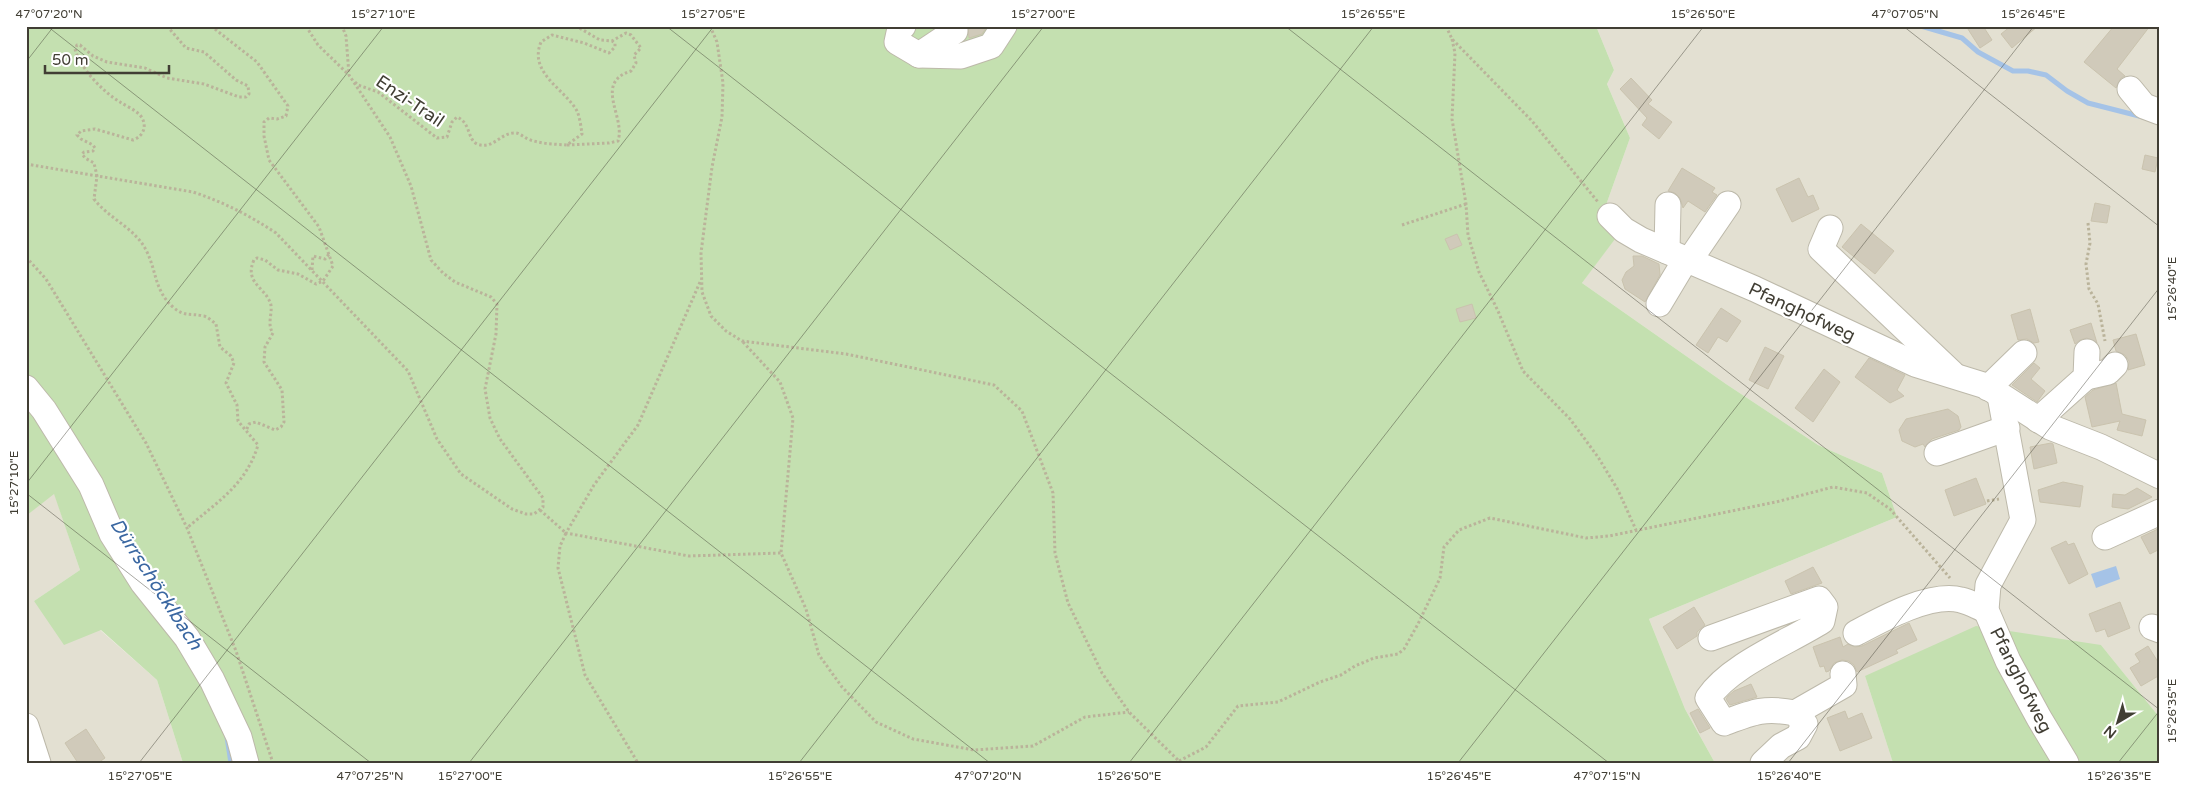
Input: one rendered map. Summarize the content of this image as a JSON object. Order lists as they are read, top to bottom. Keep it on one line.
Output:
{"streets":{"street":["Pfanghofweg"],"path":["Enzi-Trail"]},"water":["Dürrschöcklbach"],"scale_bar":"50 m","north":"bottom left","coordinates":["47°07'20\"N","15°27'10\"E","15°27'05\"E","15°27'00\"E","15°26'55\"E","15°26'50\"E","47°07'05\"N","15°26'45\"E","15°26'40\"E","15°26'35\"E","47°07'25\"N","47°07'15\"N"]}
